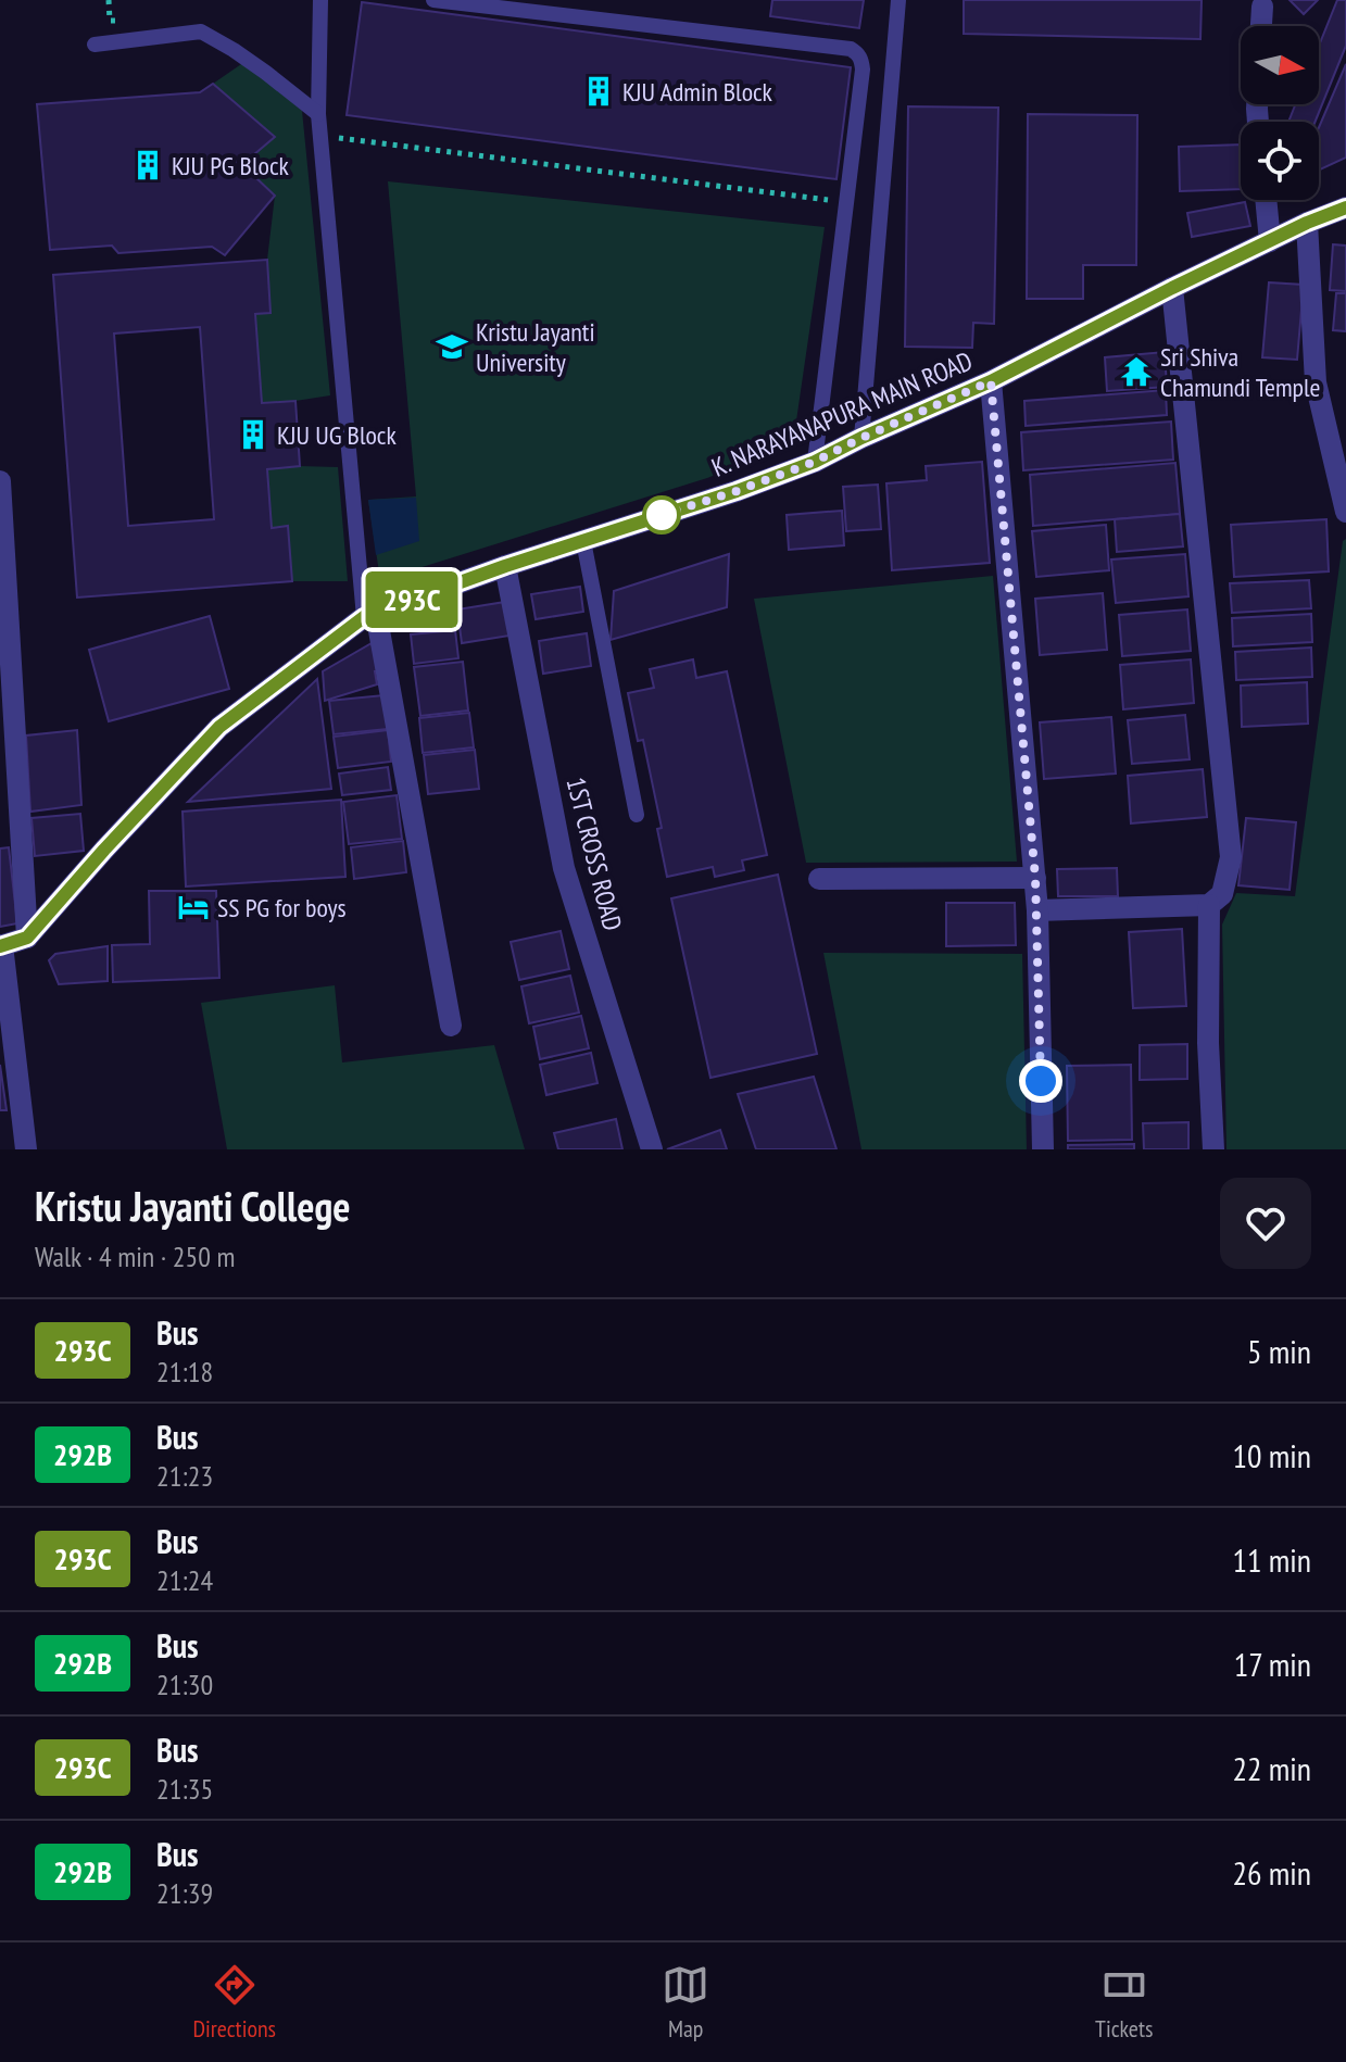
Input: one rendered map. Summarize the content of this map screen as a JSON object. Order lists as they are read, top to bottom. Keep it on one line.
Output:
{"streets":{"street":["K. NARAYANAPURA MAIN ROAD","1ST CROSS ROAD"]},"crossings":[["K. NARAYANAPURA MAIN ROAD","1ST CROSS ROAD"]],"places":{"building":["KJU Admin Block","KJU PG Block","KJU UG Block"],"school or university":["Kristu Jayanti University"],"temple":["Sri Shiva Chamundi Temple"],"hotel":["SS PG for boys"]},"lines":["bus line 293C"],"north":"right","page":{"on_map":"293C","heading":["Kristu Jayanti College","Walk · 4 min · 250 m"],"list":[{"mark":"293C","name":"Bus","note":"21:18","value":"5 min"},{"mark":"292B","name":"Bus","note":"21:23","value":"10 min"},{"mark":"293C","name":"Bus","note":"21:24","value":"11 min"},{"mark":"292B","name":"Bus","note":"21:30","value":"17 min"},{"mark":"293C","name":"Bus","note":"21:35","value":"22 min"},{"mark":"292B","name":"Bus","note":"21:39","value":"26 min"}],"tabs":["Directions","Map","Tickets"]}}
